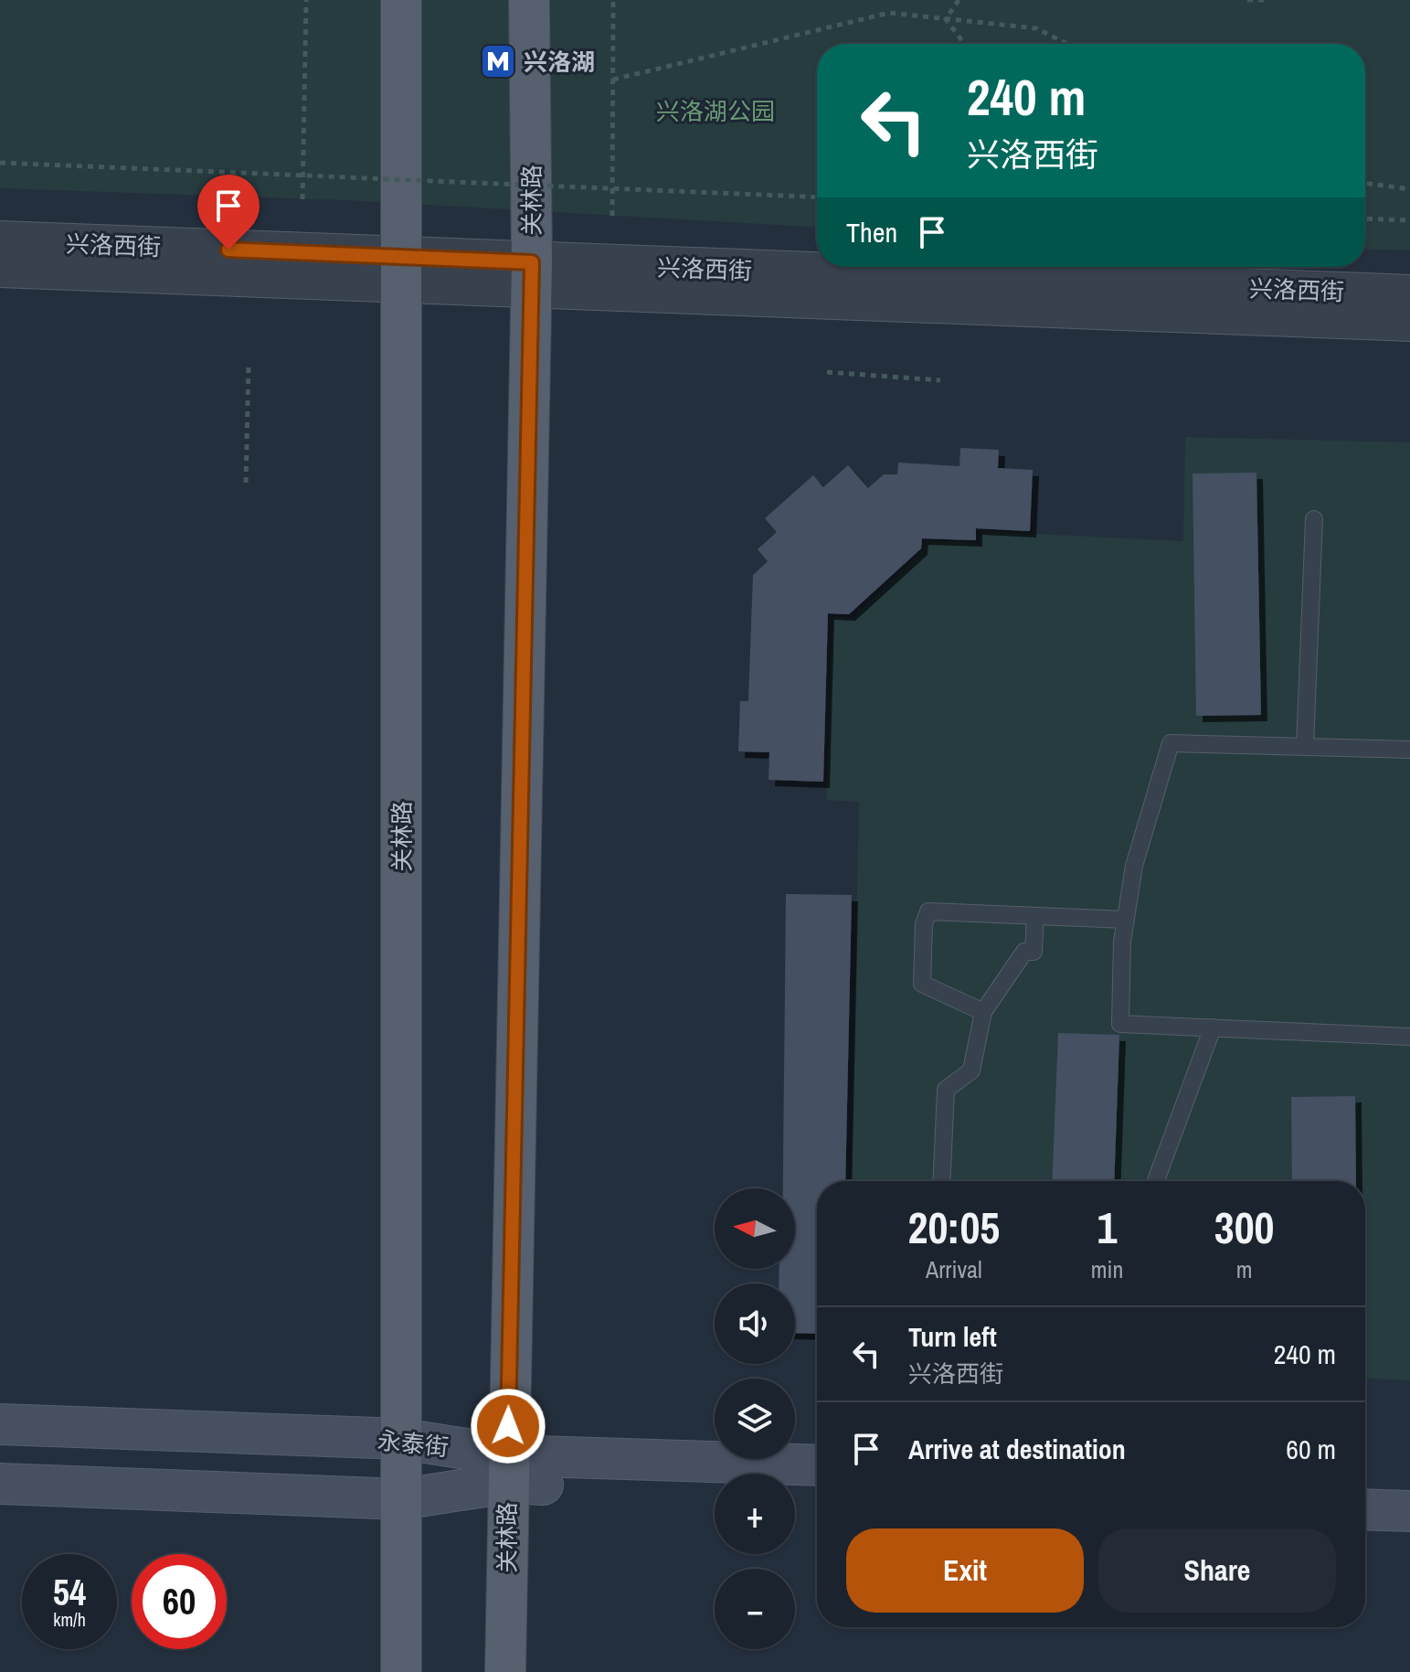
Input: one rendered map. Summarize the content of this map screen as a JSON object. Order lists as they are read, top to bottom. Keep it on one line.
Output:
{"streets":{"main road":["关林路","永泰街"],"street":["兴洛西街"]},"crossings":[["关林路","兴洛西街"],["关林路","永泰街"]],"parks":["兴洛湖公园"],"places":{"metro station":["兴洛湖"]},"north":"left","page":{"turn":["240 m","兴洛西街"],"then":"Then","eta":["20:05","Arrival","1","min","300","m"],"map_buttons":["+","−"],"list":[{"name":"Turn left","note":"兴洛西街","value":"240 m"},{"name":"Arrive at destination","value":"60 m"}],"buttons":["Exit","Share"],"speed":"54 km/h","limit":"60"}}
